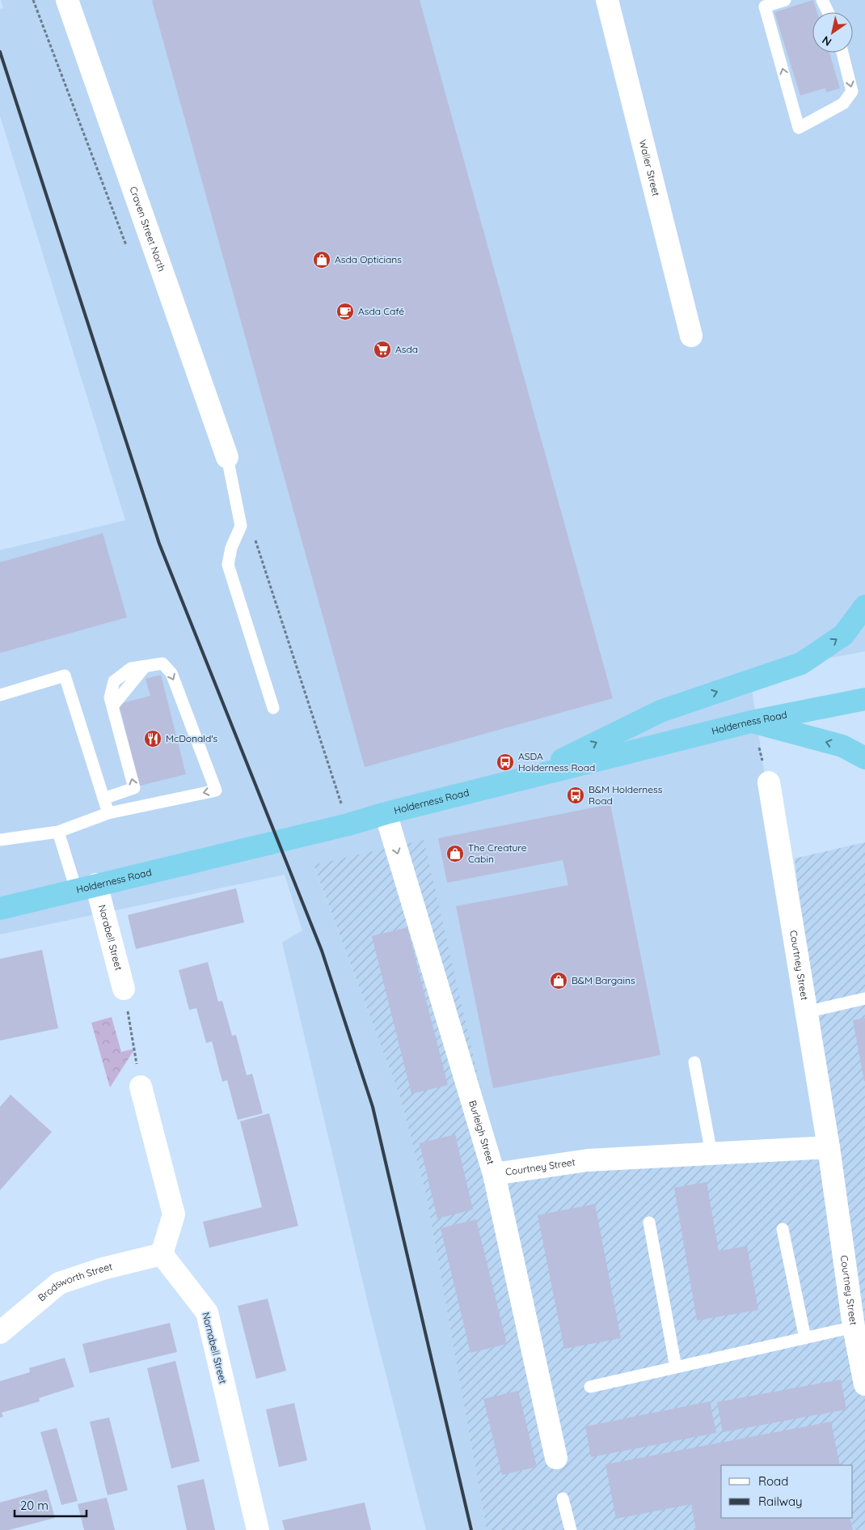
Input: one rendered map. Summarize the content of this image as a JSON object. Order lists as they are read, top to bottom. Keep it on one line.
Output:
{"streets":{"highway":["Holderness Road"],"street":["Waller Street","Craven Street North","Norabell Street","Courtney Street","Burleigh Street","Brodsworth Street","Nornabell Street"]},"crossings":[["Holderness Road","Norabell Street"],["Holderness Road","Burleigh Street"],["Courtney Street","Burleigh Street"],["Brodsworth Street","Nornabell Street"]],"one_way":["Burleigh Street"],"places":{"shop":["Asda Opticians","The Creature Cabin","B&M Bargains"],"cafe":["Asda Café"],"supermarket":["Asda"],"restaurant":["McDonald's"],"bus stop":["ASDA Holderness Road","B&M Holderness Road"]},"legend":["Road","Railway"],"scale_bar":"20 m","north":"bottom left"}
